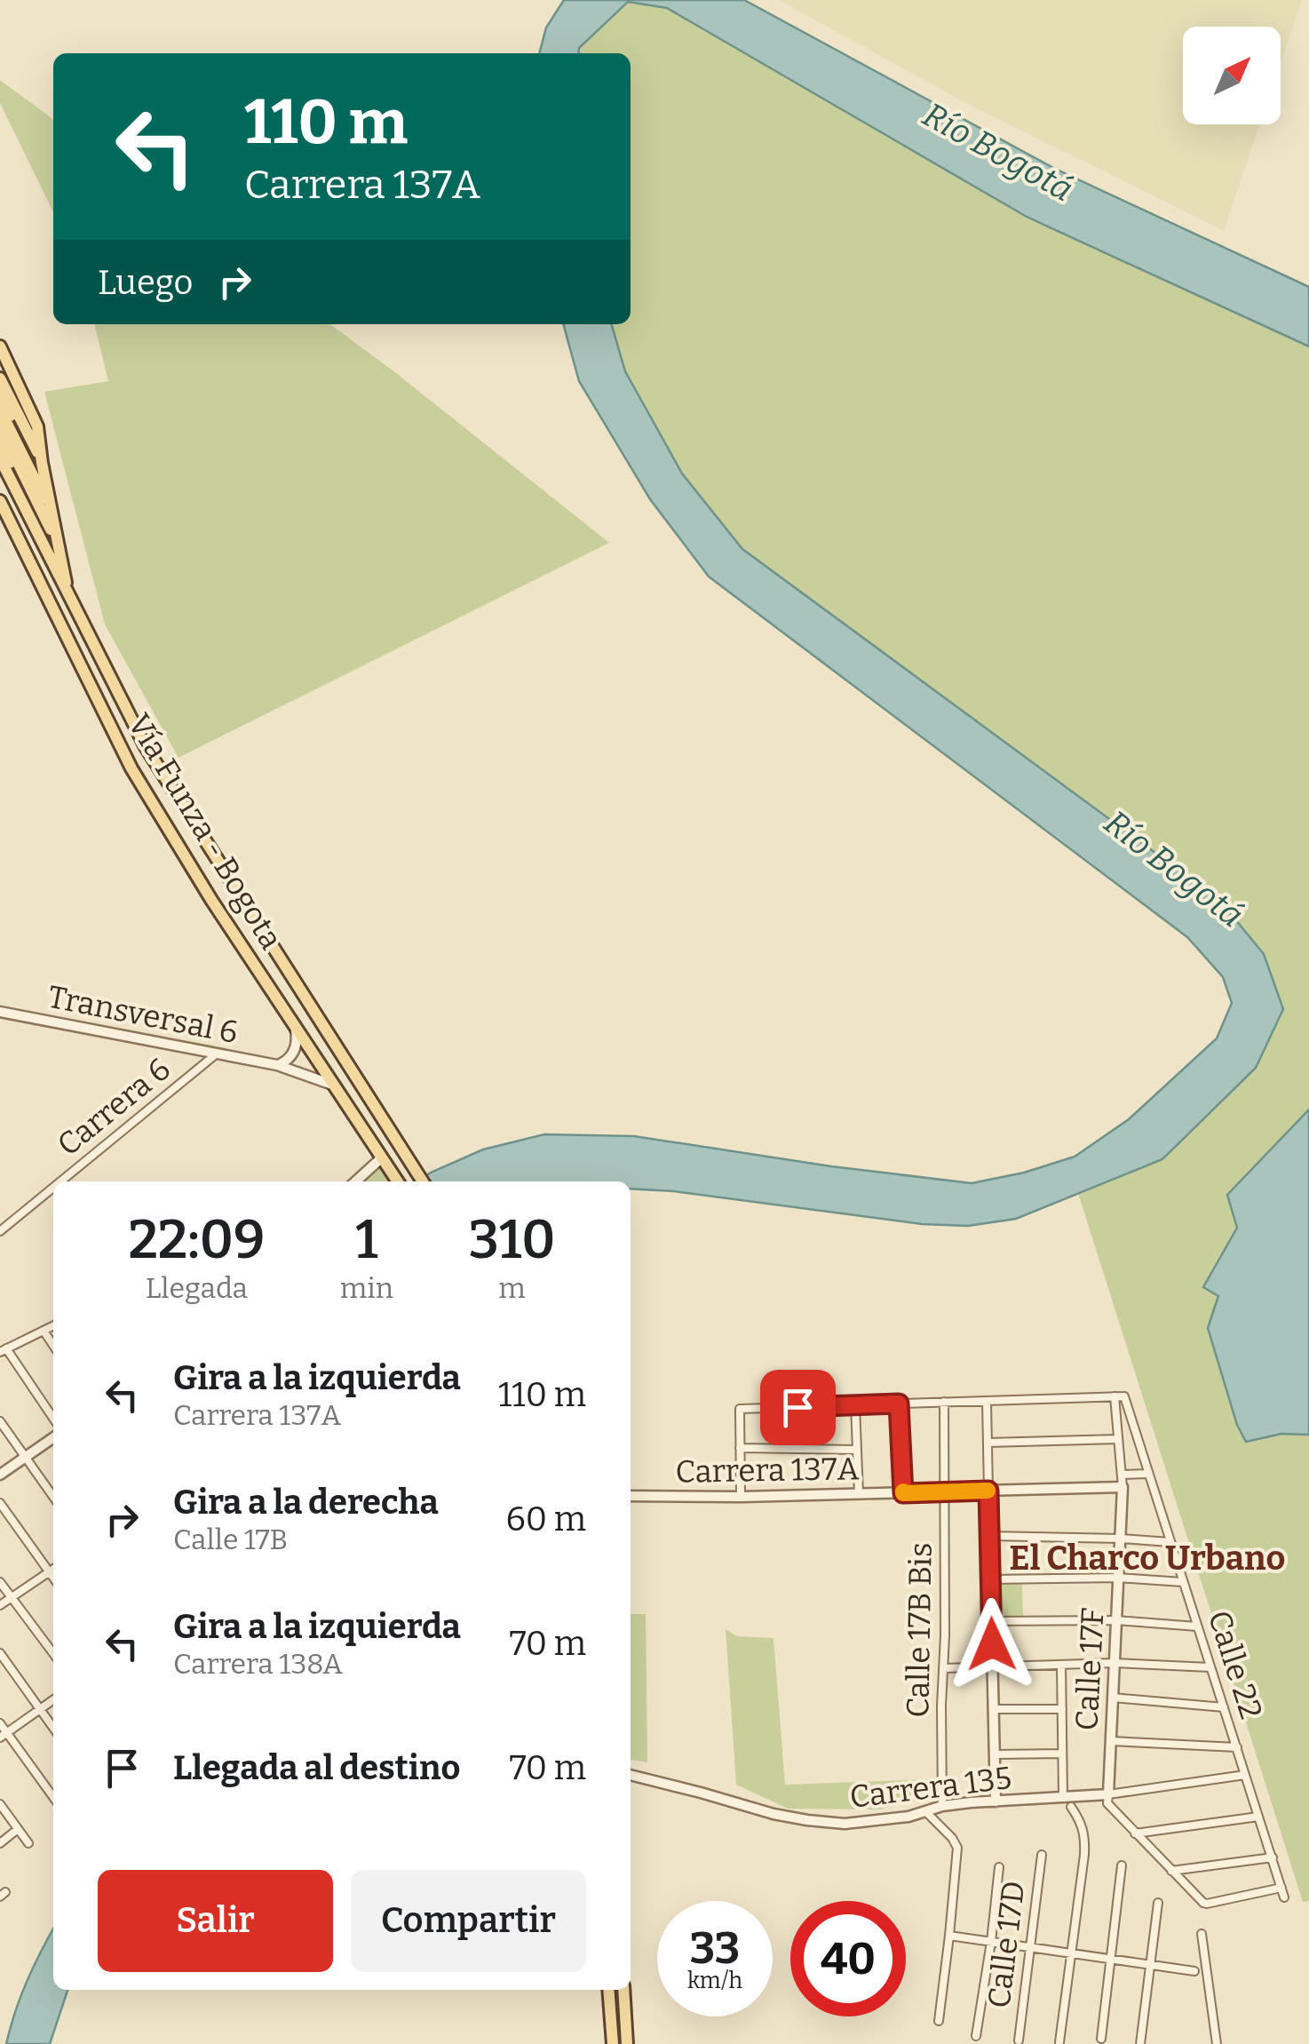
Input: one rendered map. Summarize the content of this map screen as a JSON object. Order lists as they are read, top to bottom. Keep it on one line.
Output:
{"streets":{"main road":["Vía Funza - Bogota"],"street":["Transversal 6","Carrera 6","Carrera 137A","Calle 17B Bis","Calle 22","Calle 17F","Carrera 135","Calle 17D"]},"crossings":[["Vía Funza - Bogota","Transversal 6"],["Transversal 6","Carrera 6"],["Carrera 137A","Calle 17B Bis"],["Carrera 137A","Calle 17F"],["Calle 17B Bis","Carrera 135"],["Calle 22","Calle 17F"],["Calle 22","Carrera 135"],["Calle 17F","Carrera 135"]],"districts":["El Charco Urbano"],"water":["Río Bogotá"],"north":"top right","page":{"turn":["110 m","Carrera 137A"],"then":"Luego","eta":["22:09","Llegada","1","min","310","m"],"list":[{"name":"Gira a la izquierda","note":"Carrera 137A","value":"110 m"},{"name":"Gira a la derecha","note":"Calle 17B","value":"60 m"},{"name":"Gira a la izquierda","note":"Carrera 138A","value":"70 m"},{"name":"Llegada al destino","value":"70 m"}],"buttons":["Salir","Compartir"],"speed":"33 km/h","limit":"40"}}
